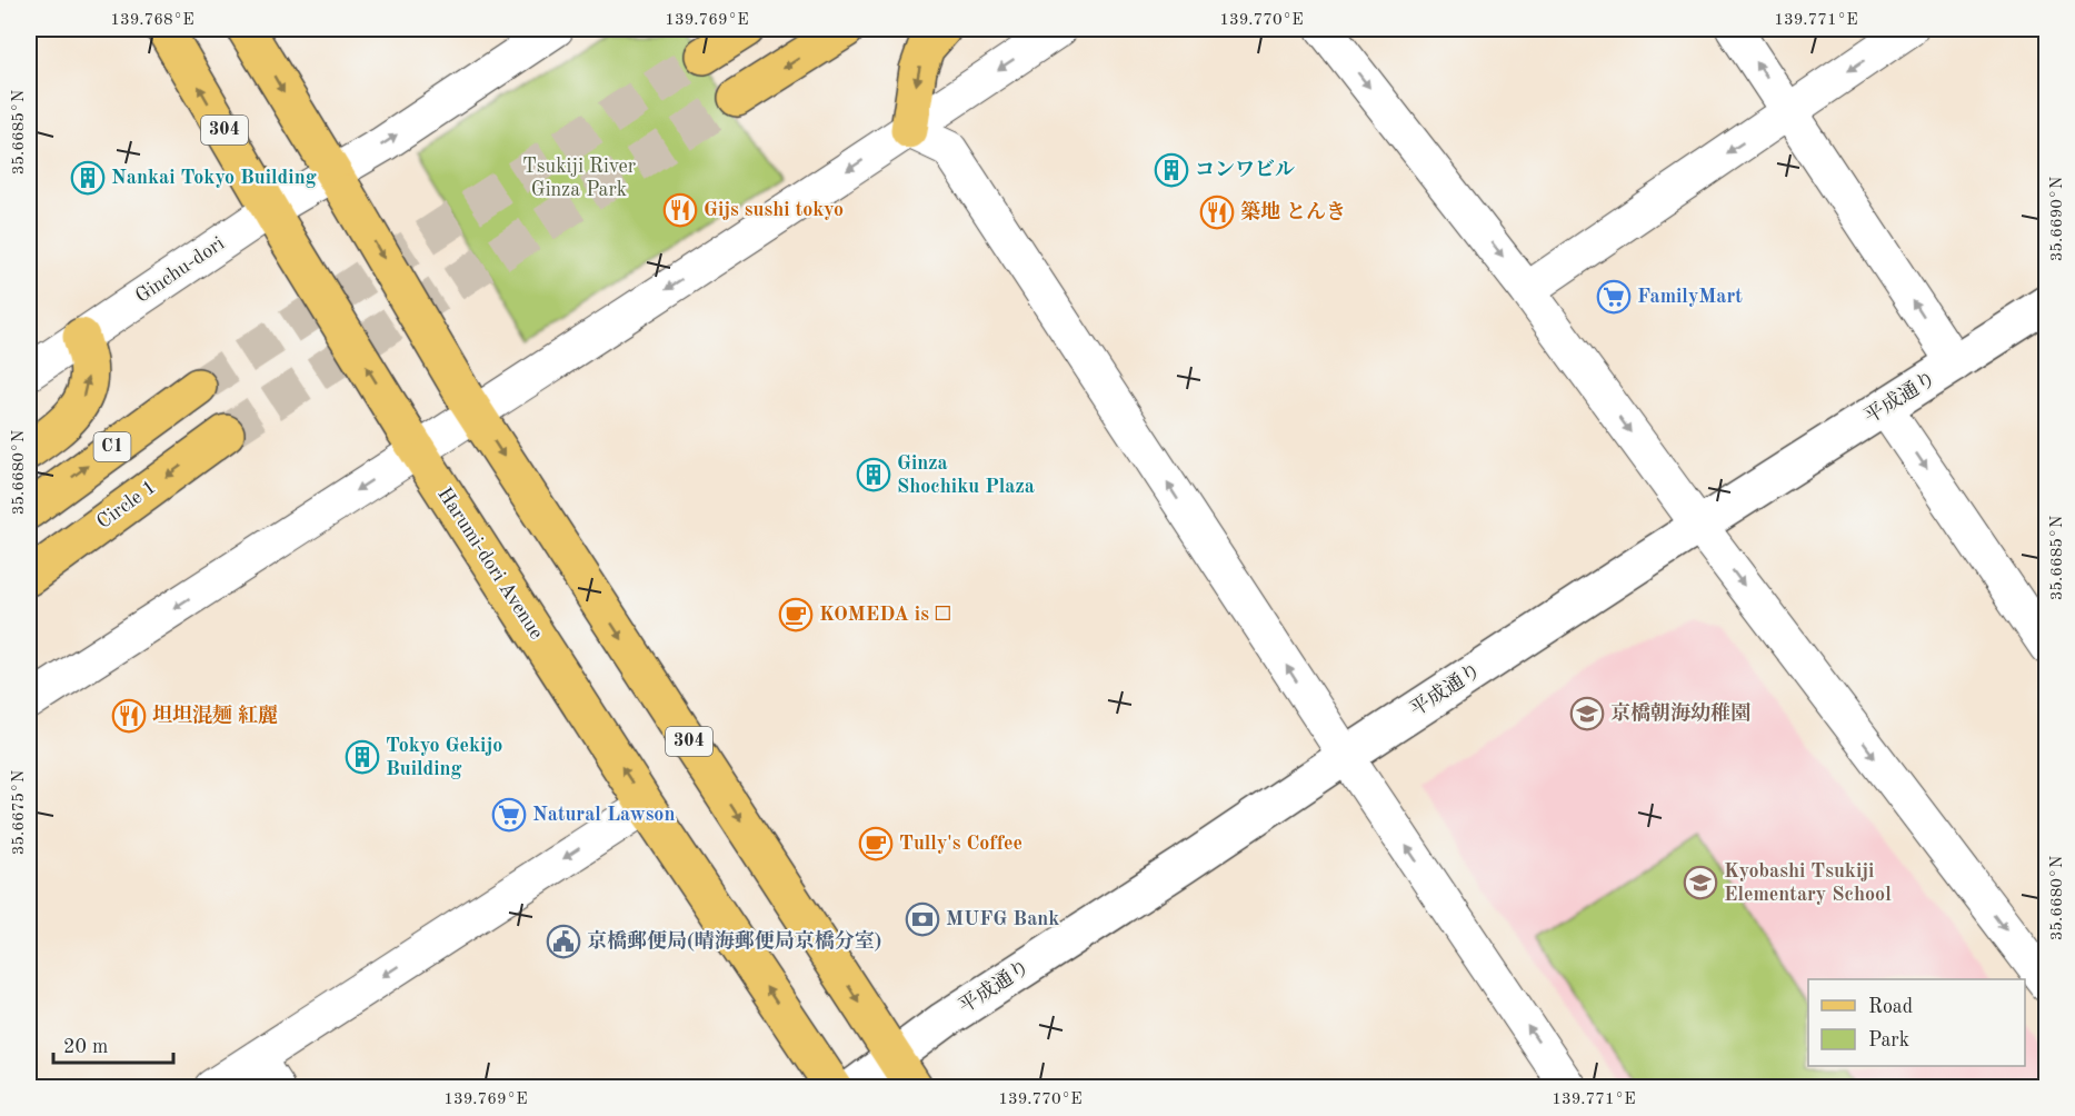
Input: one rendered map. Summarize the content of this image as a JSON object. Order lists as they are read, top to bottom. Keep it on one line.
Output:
{"streets":{"main road":["304","C1","Circle 1","Harumi-dori Avenue"],"street":["Ginchu-dori","平成通り"]},"crossings":[["304","Ginchu-dori"],["304","平成通り"],["Ginchu-dori","Harumi-dori Avenue"]],"parks":["Tsukiji River Ginza Park"],"places":{"building":["コンワビル","Nankai Tokyo Building","Ginza Shochiku Plaza","Tokyo Gekijo Building"],"restaurant":["Gijs sushi tokyo","築地 とんき","坦坦混麺 紅麗"],"supermarket":["FamilyMart","Natural Lawson"],"cafe":["KOMEDA is □","Tully's Coffee"],"school or university":["京橋朝海幼稚園","Kyobashi Tsukiji Elementary School"],"bank":["MUFG Bank"],"public building":["京橋郵便局(晴海郵便局京橋分室)"]},"legend":["Road","Park"],"scale_bar":"20 m","coordinates":["139.768°E","139.769°E","139.770°E","139.771°E","35.6685°N","35.6690°N","35.6680°N","35.6675°N"]}
